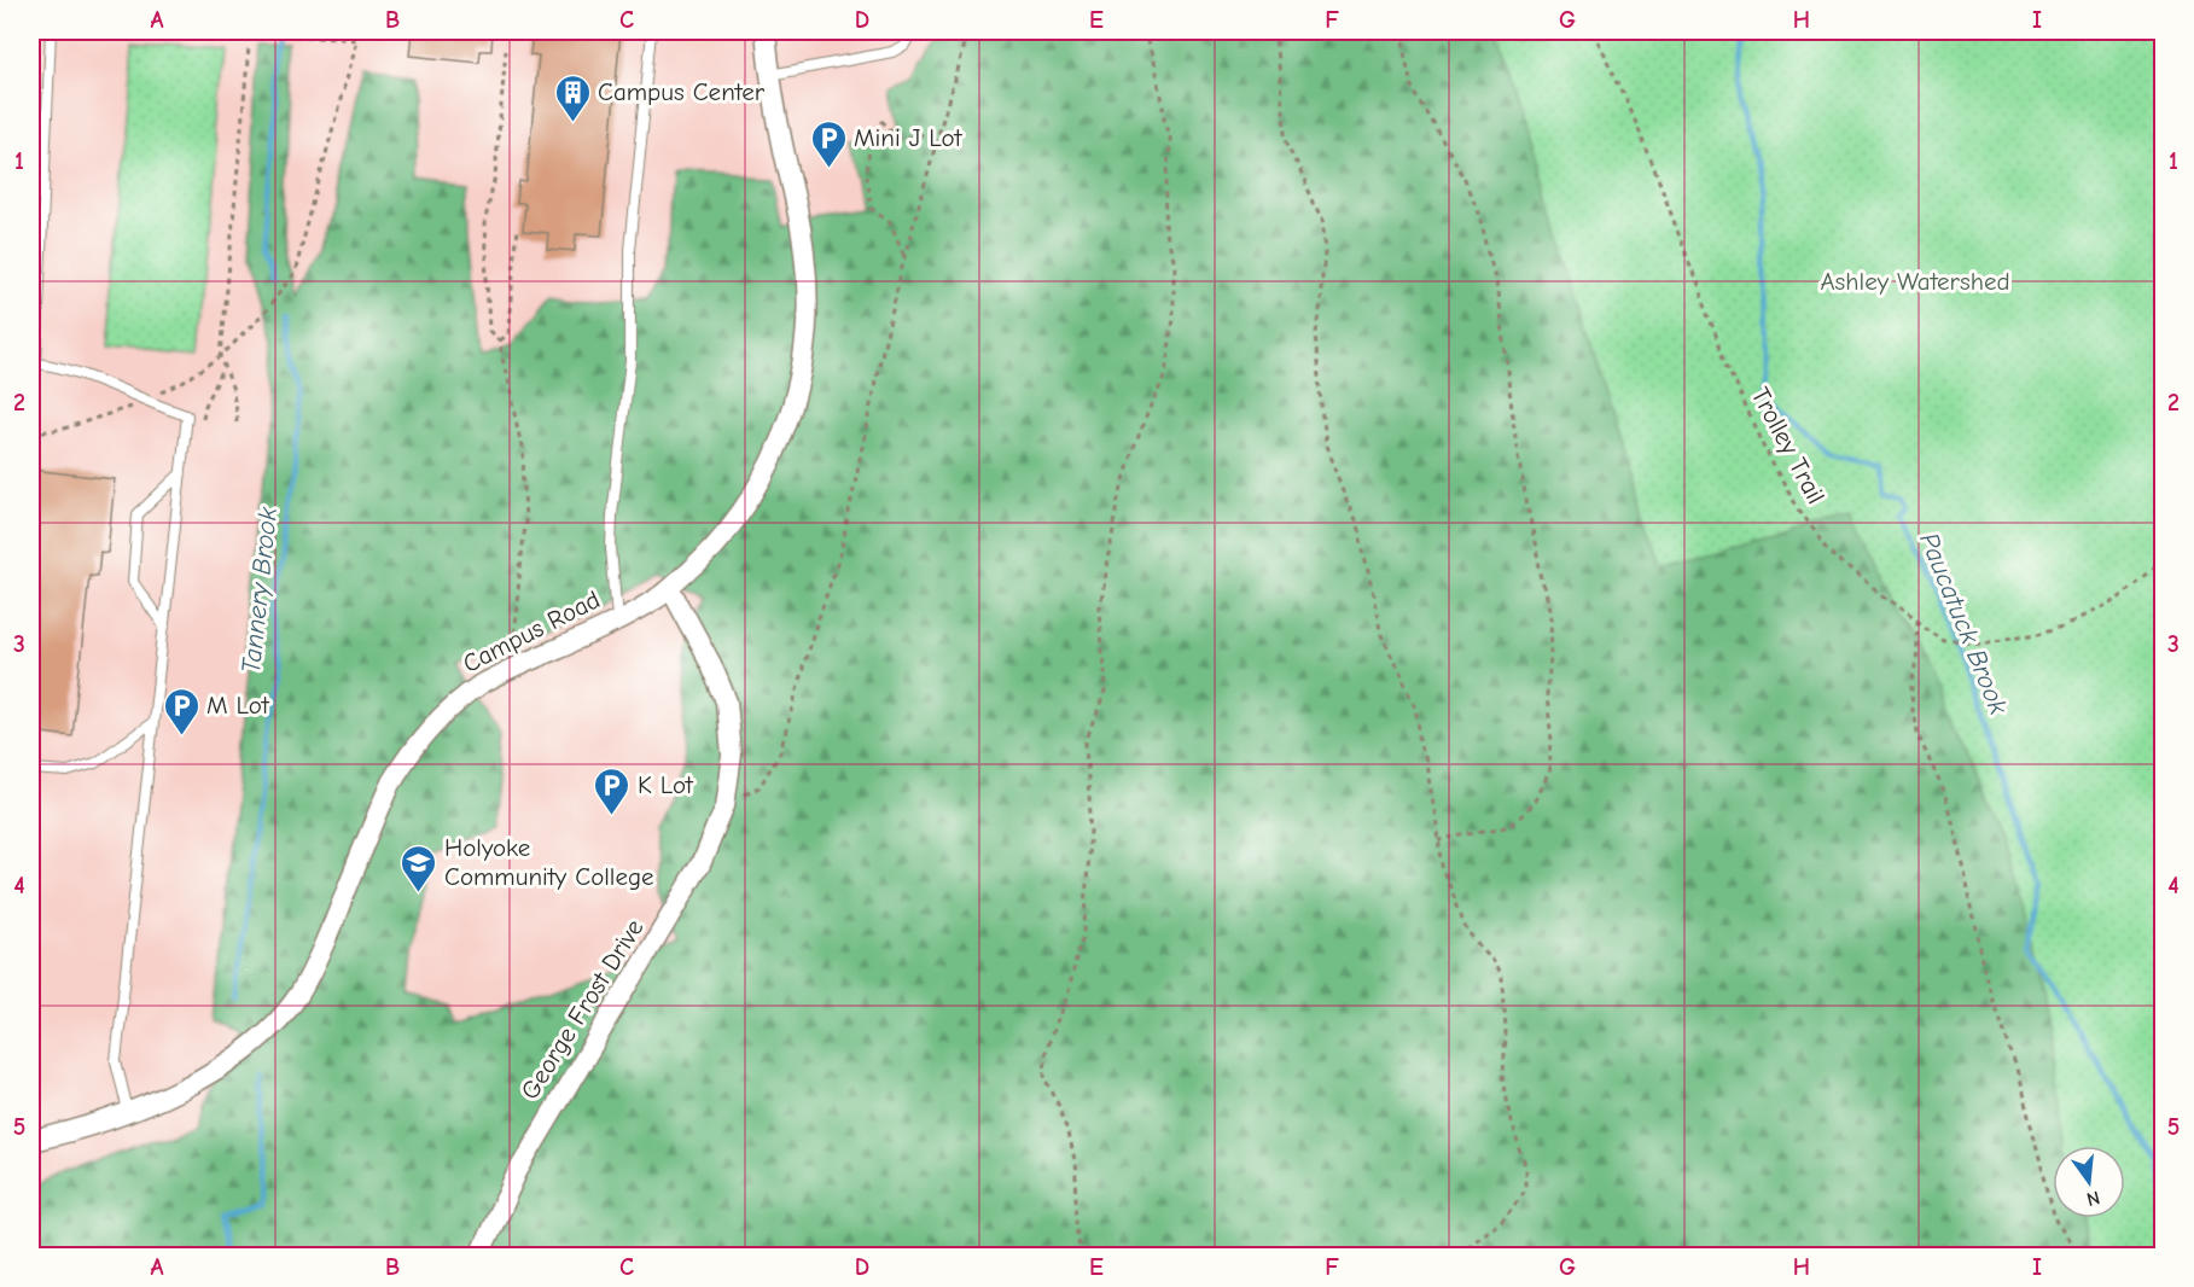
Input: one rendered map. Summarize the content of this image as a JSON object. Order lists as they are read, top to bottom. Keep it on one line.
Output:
{"streets":{"street":["Campus Road","George Frost Drive"],"path":["Trolley Trail"]},"crossings":[["Campus Road","George Frost Drive"]],"water":["Tannery Brook","Paucatuck Brook"],"parks":["Ashley Watershed"],"places":{"building":["Campus Center"],"parking":["Mini J Lot","M Lot","K Lot"],"school or university":["Holyoke Community College"]},"north":"bottom","grid":{"columns":["A","B","C","D","E","F","G","H","I"],"rows":["1","2","3","4","5"]}}
